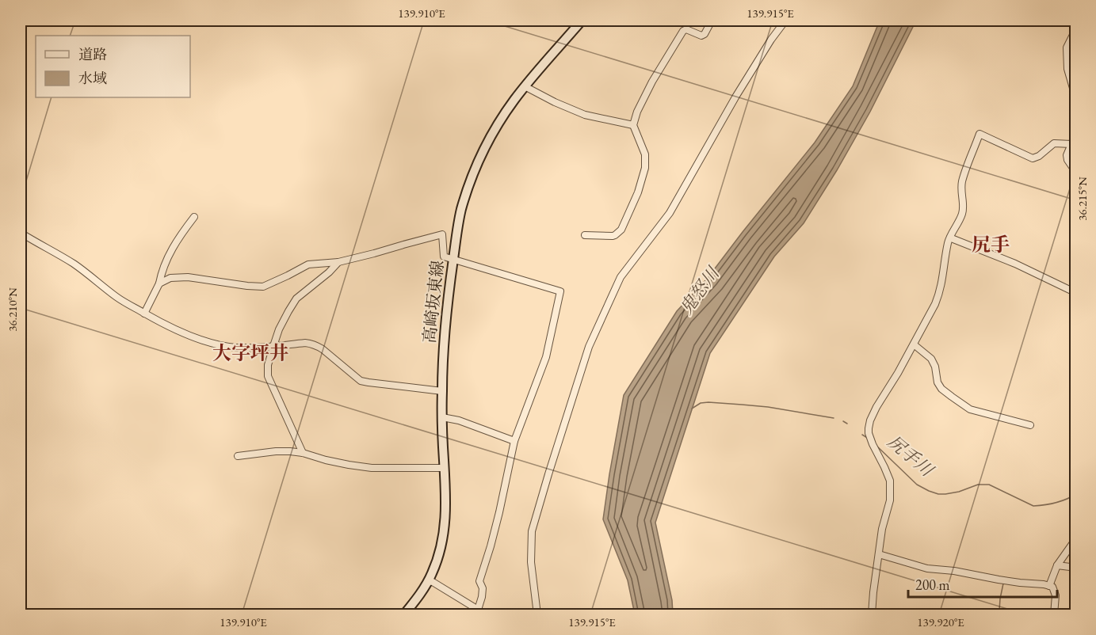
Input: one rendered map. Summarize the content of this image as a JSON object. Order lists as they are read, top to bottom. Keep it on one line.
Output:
{"streets":{"main road":["高崎坂東線"]},"districts":["尻手","大字坪井"],"water":["鬼怒川","尻手川"],"legend":["道路","水域"],"scale_bar":"200 m","coordinates":["139.910°E","139.915°E","36.215°N","36.210°N","139.920°E"]}
